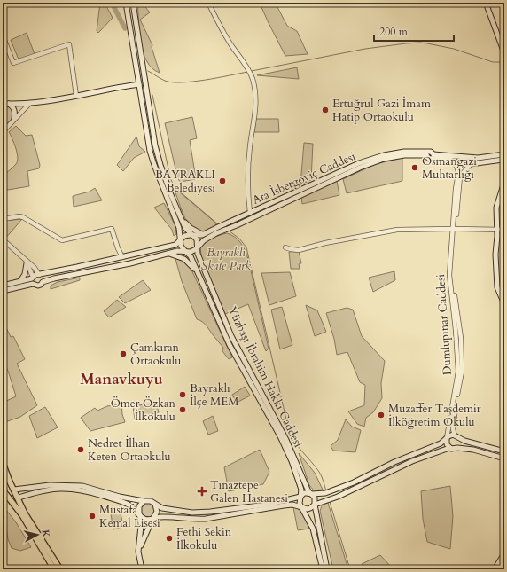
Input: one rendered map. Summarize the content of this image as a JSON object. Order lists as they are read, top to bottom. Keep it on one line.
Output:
{"streets":{"main road":["Ata İsbetgoviç Caddesi","Yüzbaşı İbrahim Hakkı Caddesi"],"street":["Dumlupınar Caddesi"]},"crossings":[["Ata İsbetgoviç Caddesi","Yüzbaşı İbrahim Hakkı Caddesi"]],"districts":["Manavkuyu"],"parks":["Bayraklı Skate Park"],"places":{"other":["Ertuğrul Gazi İmam Hatip Ortaokulu","Osmangazi Muhtarlığı","BAYRAKLI Belediyesi","Çamkıran Ortaokulu","Bayraklı İlçe MEM","Ömer Özkan İlkokulu","Muzaffer Taşdemir İlköğretim Okulu","Nedret İlhan Keten Ortaokulu","Mustafa Kemal Lisesi","Fethi Sekin İlkokulu"],"health":["Tınaztepe Galen Hastanesi"]},"scale_bar":"200 m","north":"right"}
